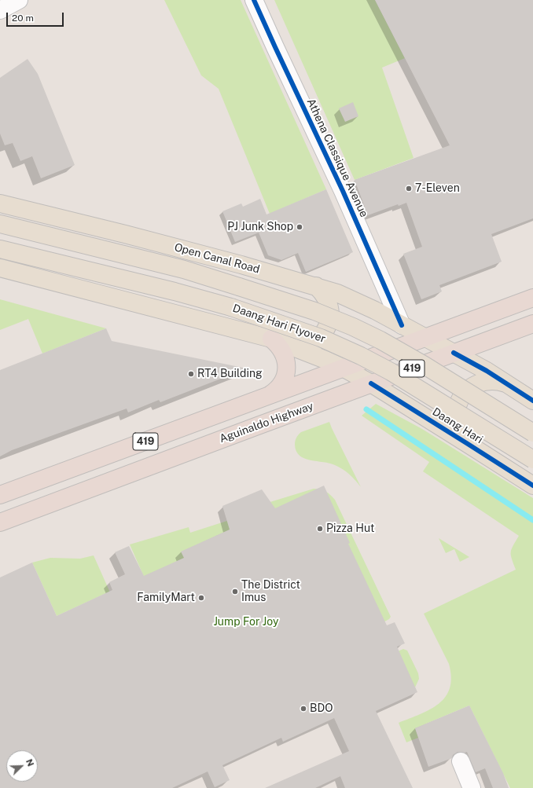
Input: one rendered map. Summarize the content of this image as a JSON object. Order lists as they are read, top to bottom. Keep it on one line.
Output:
{"streets":{"highway":["419","Aguinaldo Highway"],"main road":["Open Canal Road","Daang Hari Flyover","Daang Hari"],"street":["Athena Classique Avenue"]},"crossings":[["Athena Classique Avenue","Open Canal Road"],["Open Canal Road","419"],["419","Daang Hari"],["Aguinaldo Highway","Daang Hari"]],"parks":["Jump For Joy"],"places":["7-Eleven","PJ Junk Shop","RT4 Building","Pizza Hut","The District Imus","FamilyMart","BDO"],"scale_bar":"20 m","north":"top right"}
